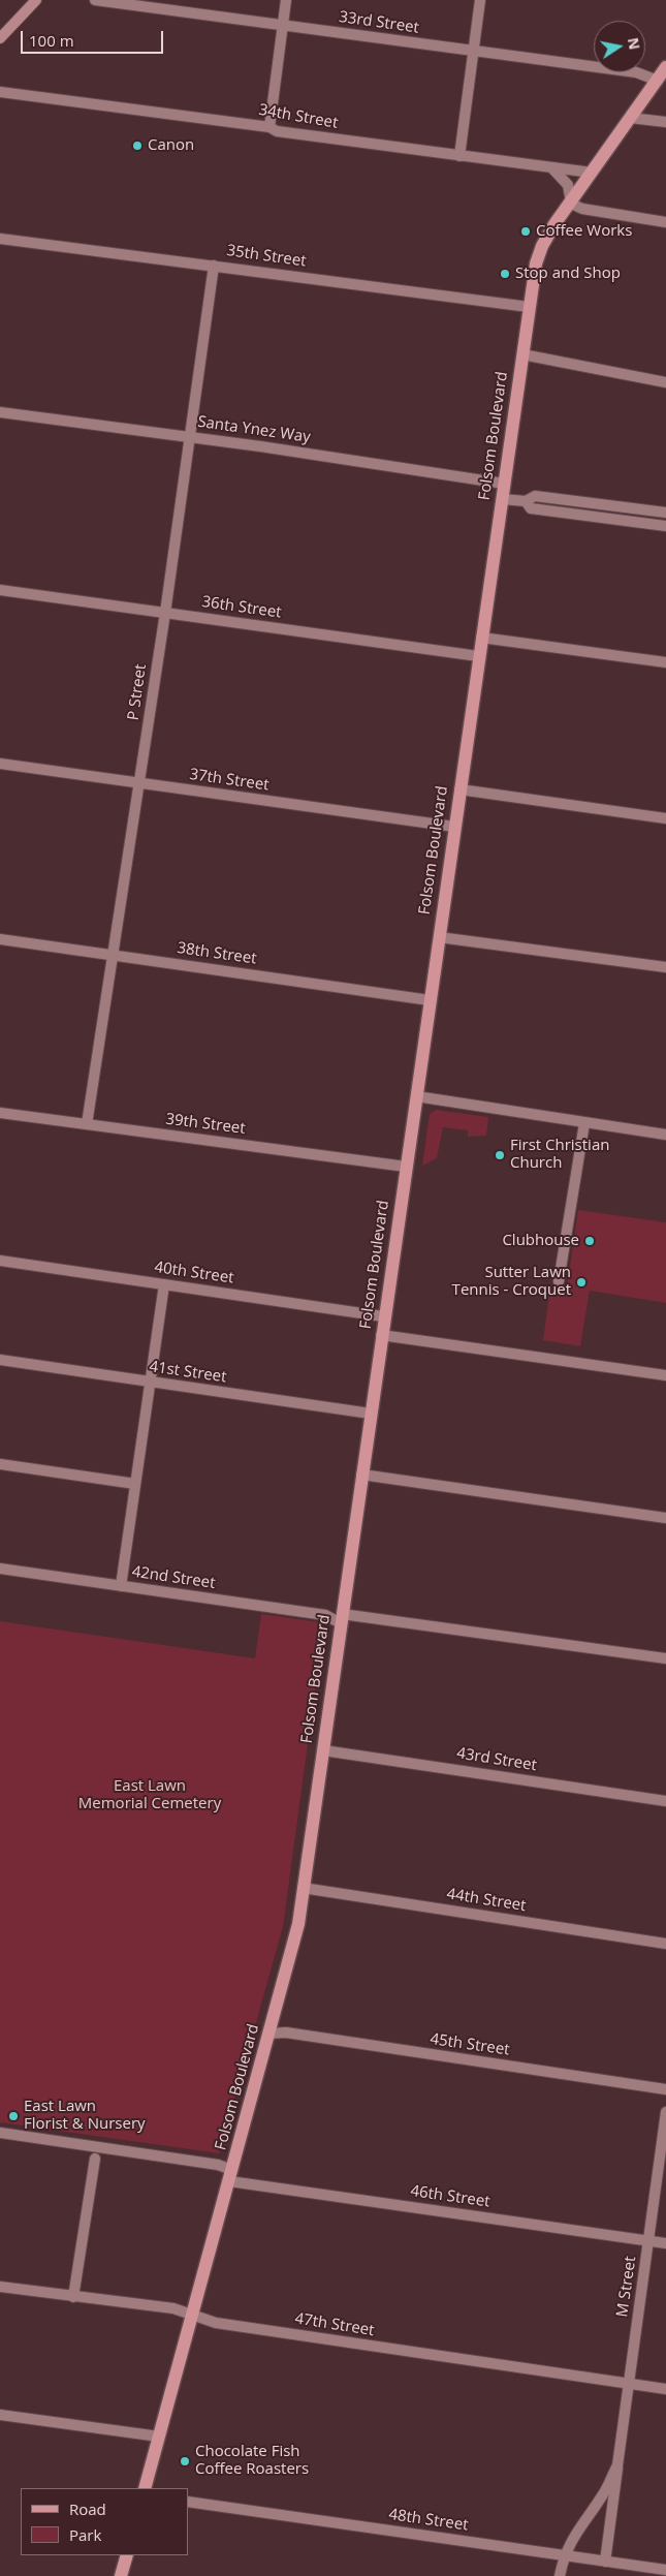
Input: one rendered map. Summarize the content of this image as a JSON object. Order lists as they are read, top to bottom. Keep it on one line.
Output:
{"streets":{"main road":["Folsom Boulevard"],"street":["33rd Street","34th Street","35th Street","Santa Ynez Way","36th Street","P Street","37th Street","38th Street","39th Street","40th Street","41st Street","42nd Street","43rd Street","44th Street","45th Street","46th Street","M Street","47th Street","48th Street"]},"crossings":[["33rd Street","Folsom Boulevard"],["34th Street","Folsom Boulevard"],["35th Street","Folsom Boulevard"],["35th Street","P Street"],["Santa Ynez Way","Folsom Boulevard"],["Santa Ynez Way","P Street"],["Folsom Boulevard","36th Street"],["Folsom Boulevard","37th Street"],["Folsom Boulevard","38th Street"],["Folsom Boulevard","39th Street"],["Folsom Boulevard","40th Street"],["Folsom Boulevard","41st Street"],["Folsom Boulevard","42nd Street"],["Folsom Boulevard","43rd Street"],["Folsom Boulevard","44th Street"],["Folsom Boulevard","45th Street"],["Folsom Boulevard","46th Street"],["Folsom Boulevard","47th Street"],["36th Street","P Street"],["P Street","37th Street"],["P Street","38th Street"],["P Street","39th Street"],["46th Street","M Street"],["M Street","47th Street"],["M Street","48th Street"]],"parks":["East Lawn Memorial Cemetery"],"places":["Canon","Coffee Works","Stop and Shop","First Christian Church","Clubhouse","Sutter Lawn Tennis - Croquet","East Lawn Florist & Nursery","Chocolate Fish Coffee Roasters"],"legend":["Road","Park"],"scale_bar":"100 m","north":"right"}
